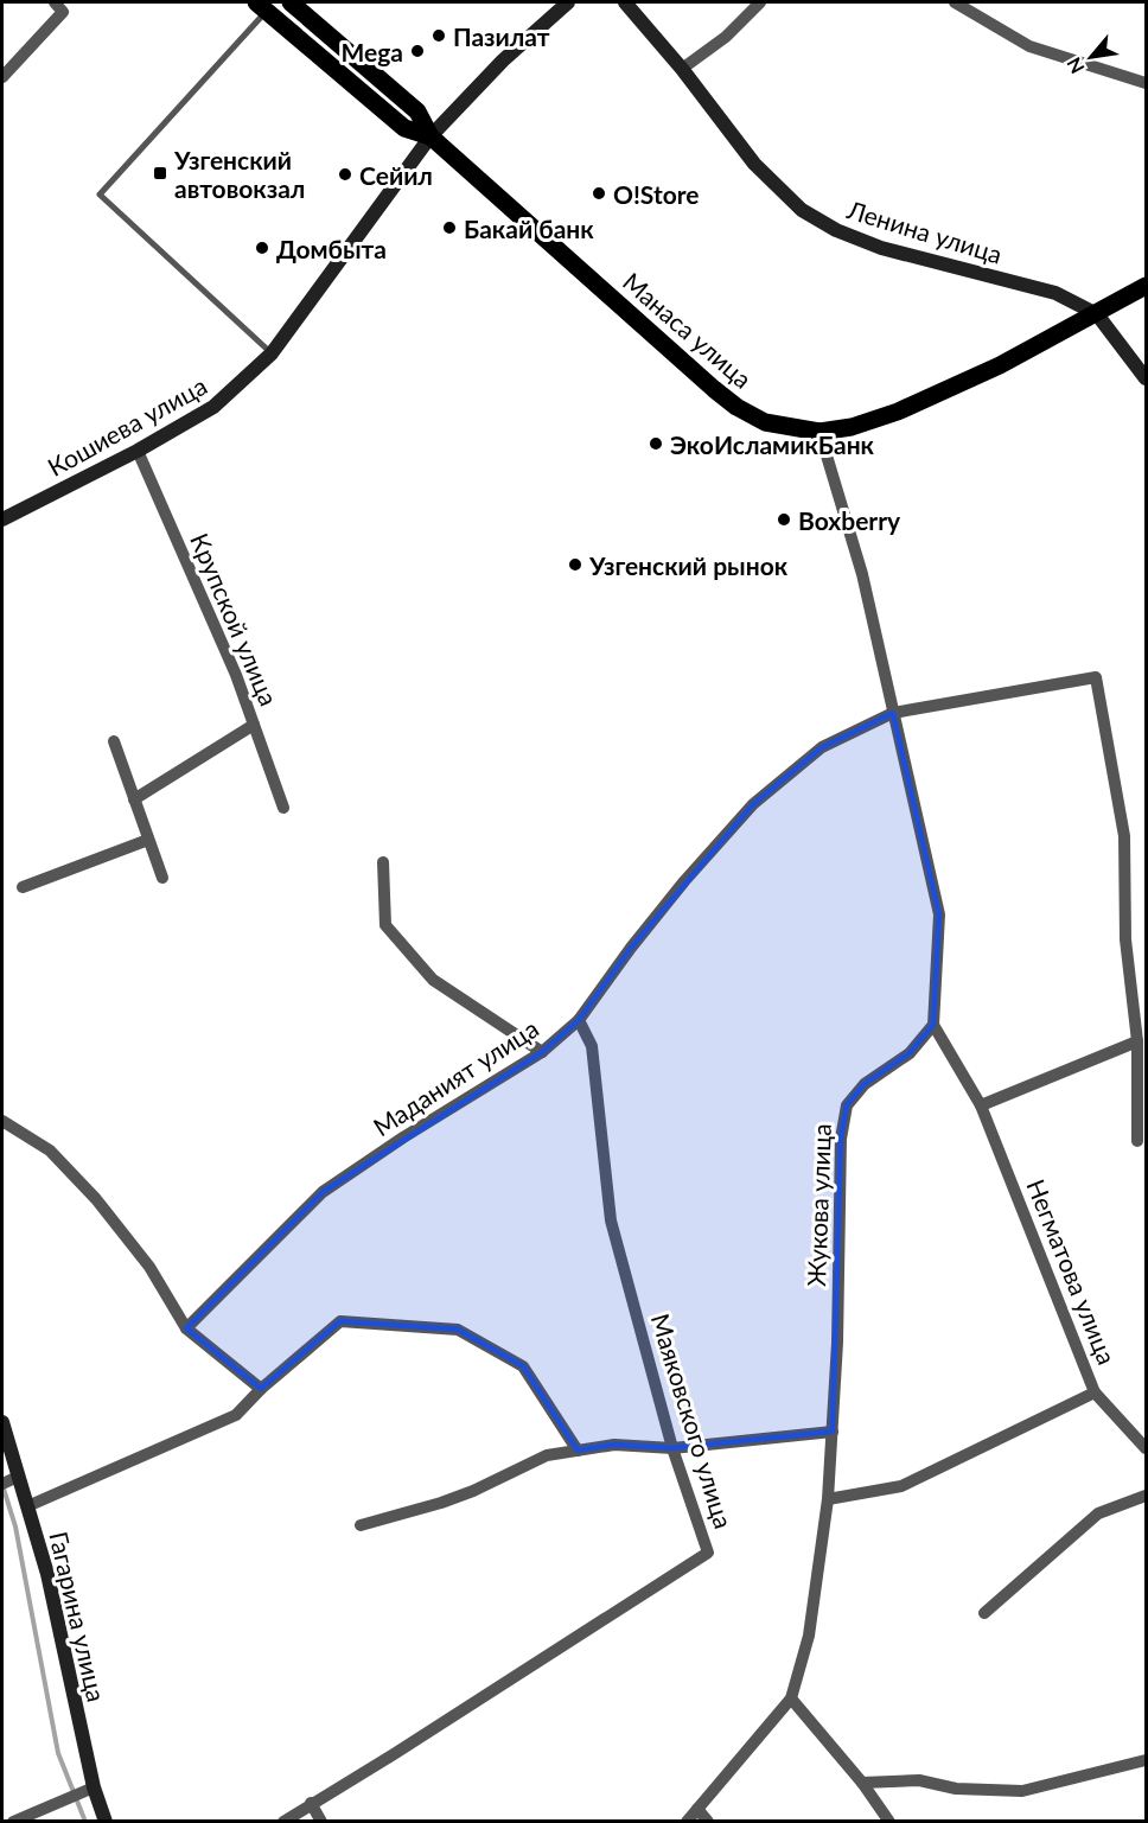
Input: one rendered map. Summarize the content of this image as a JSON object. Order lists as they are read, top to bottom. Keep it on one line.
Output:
{"streets":{"main road":["Манаса улица"],"street":["Ленина улица","Кошиева улица","Крупской улица","Маданият улица","Жукова улица","Негматова улица","Маяковского улица","Гагарина улица"]},"crossings":[["Ленина улица","Манаса улица"],["Манаса улица","Кошиева улица"],["Кошиева улица","Крупской улица"],["Маданият улица","Маяковского улица"],["Жукова улица","Негматова улица"]],"places":{"other":["Пазилат","Mega","Сейил","O!Store","Бакай банк","Домбыта","ЭкоИсламикБанк","Boxberry","Узгенский рынок"],"transit":["Узгенский автовокзал"]},"north":"bottom left"}
